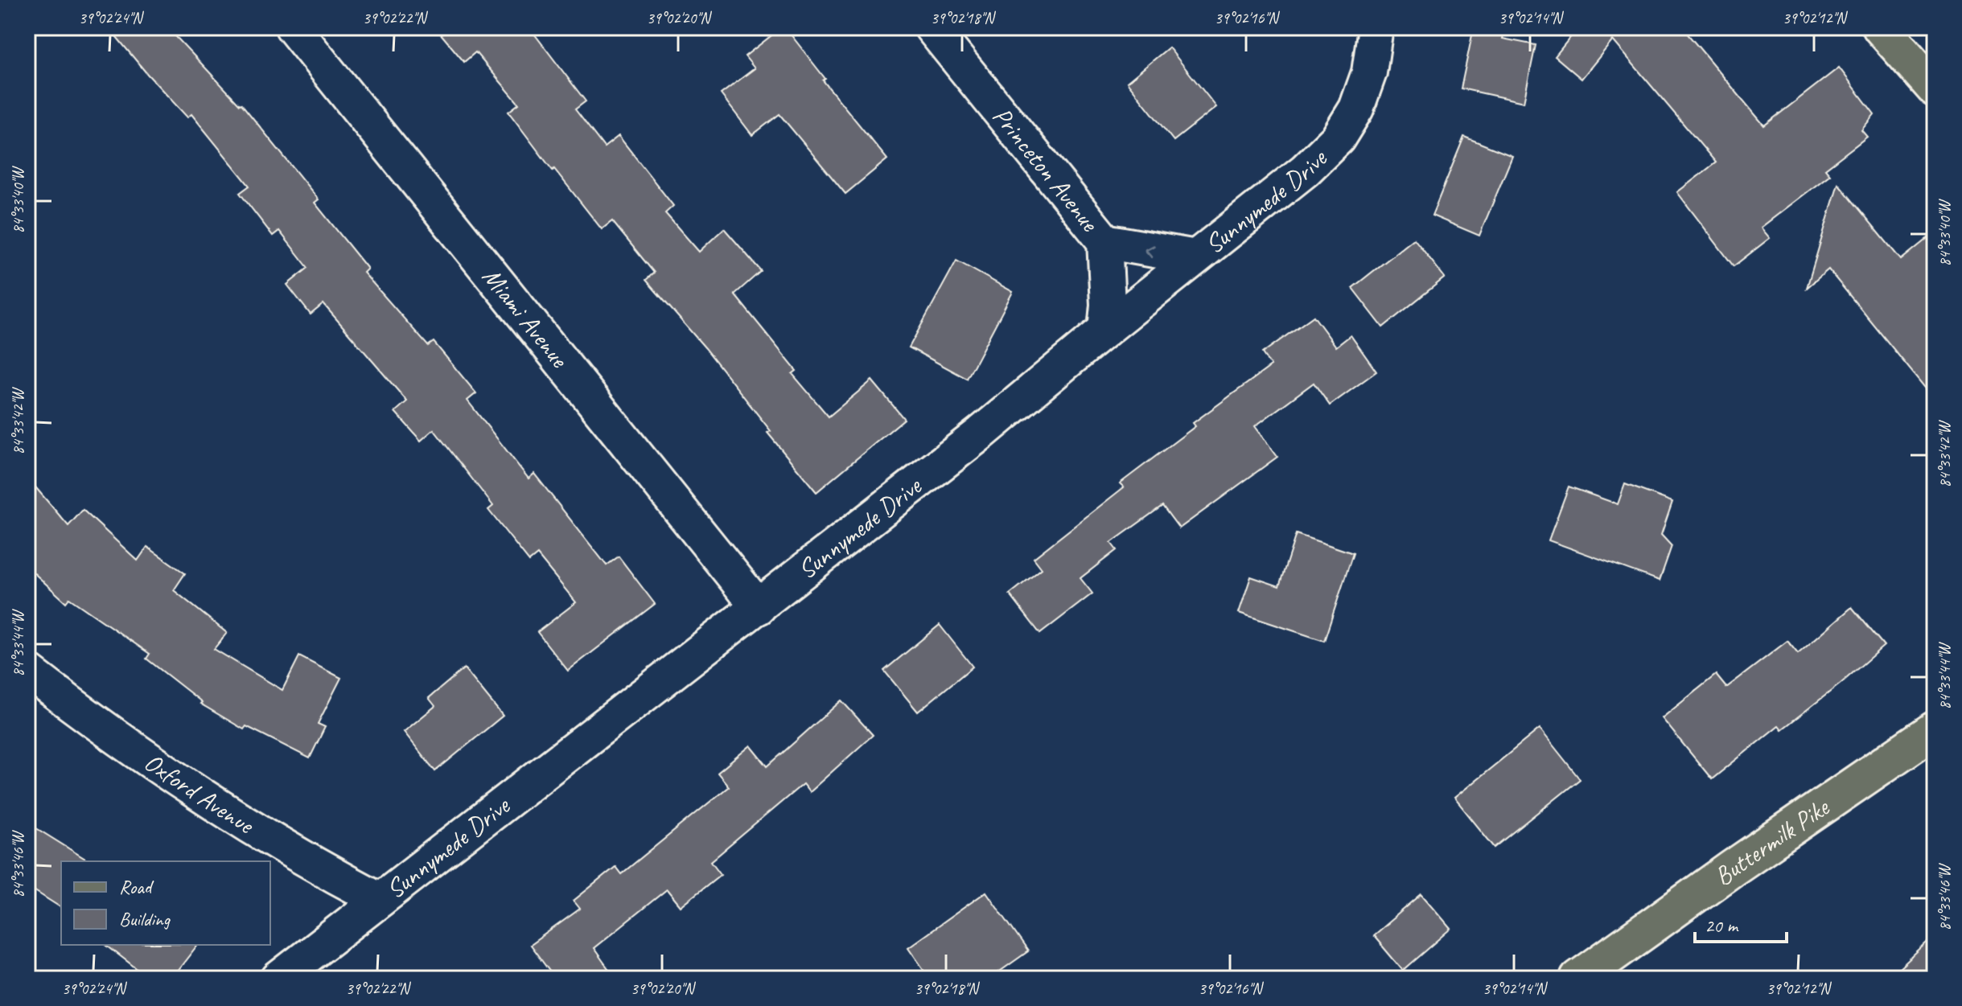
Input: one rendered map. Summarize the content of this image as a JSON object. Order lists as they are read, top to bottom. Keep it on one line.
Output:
{"streets":{"main road":["Buttermilk Pike"],"street":["Princeton Avenue","Sunnymede Drive","Miami Avenue","Oxford Avenue"]},"crossings":[["Princeton Avenue","Sunnymede Drive"],["Sunnymede Drive","Miami Avenue"],["Sunnymede Drive","Oxford Avenue"]],"legend":["Road","Building"],"scale_bar":"20 m","coordinates":["39°02'24\"N","39°02'22\"N","39°02'20\"N","39°02'18\"N","39°02'16\"N","39°02'14\"N","39°02'12\"N","84°33'40\"W","84°33'42\"W","84°33'44\"W","84°33'46\"W"]}
